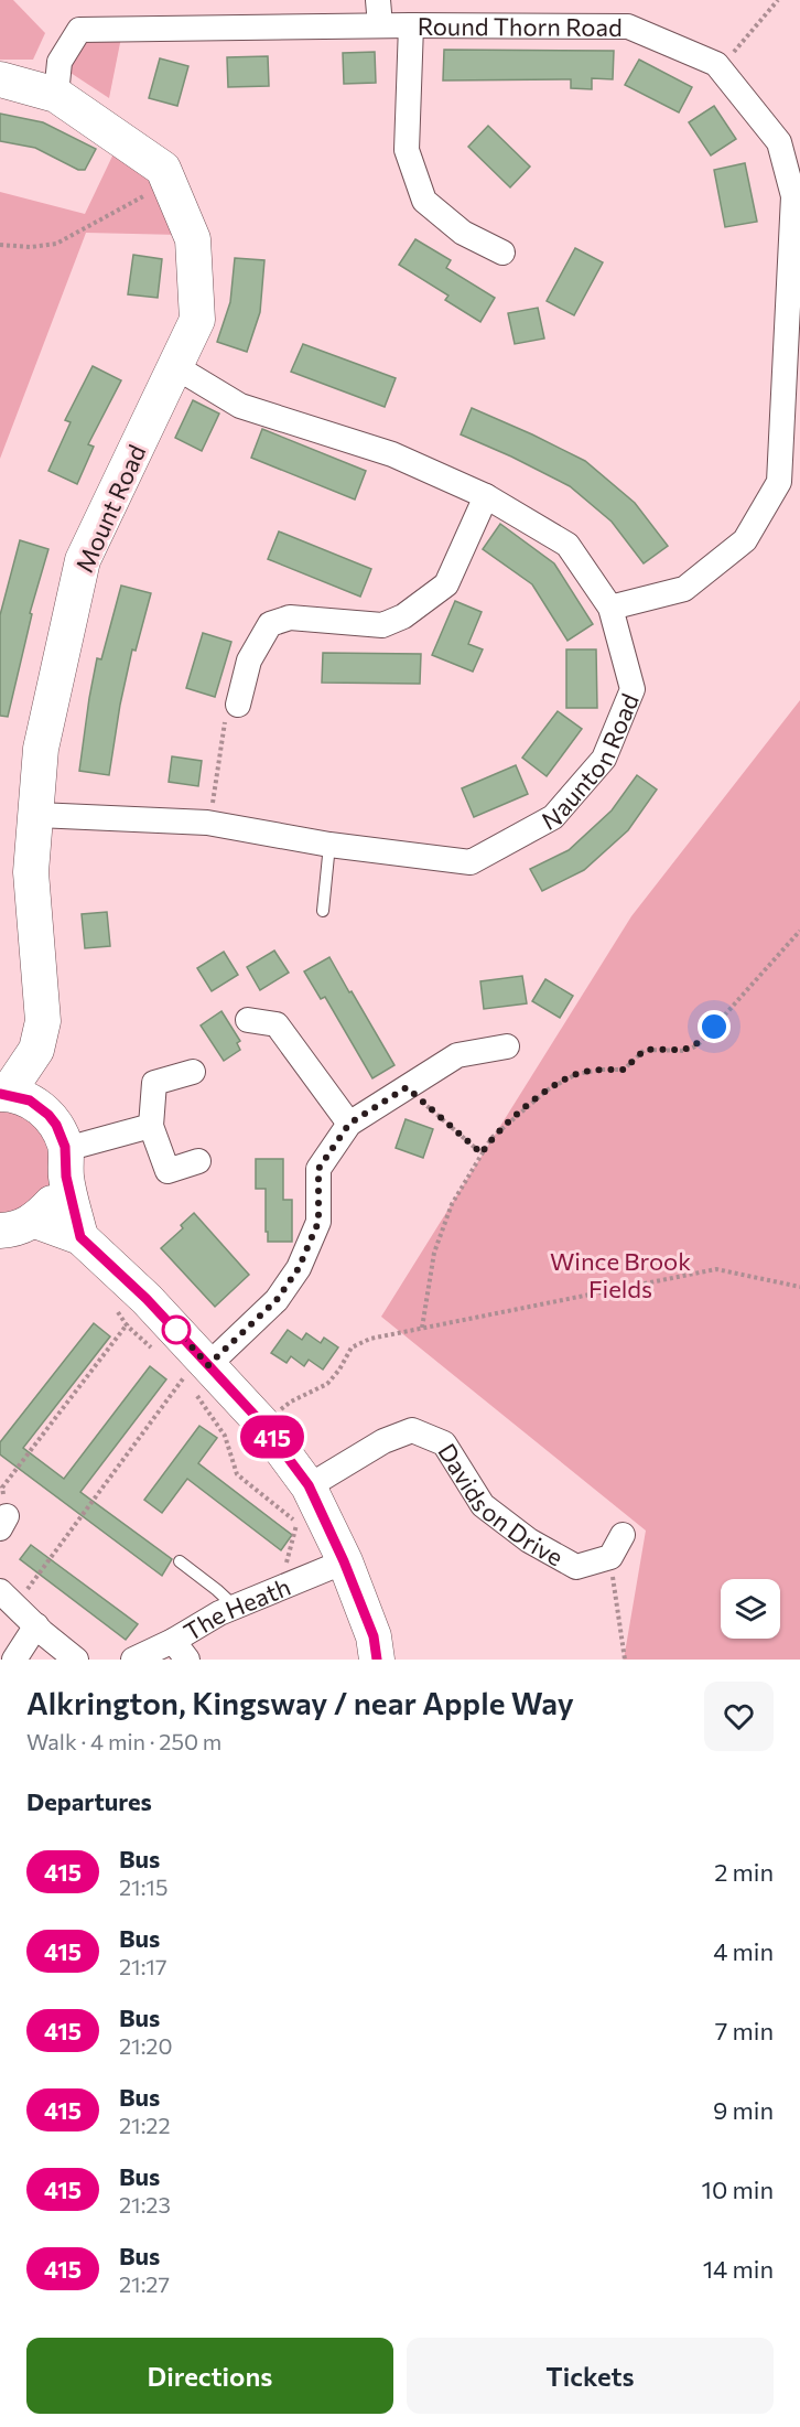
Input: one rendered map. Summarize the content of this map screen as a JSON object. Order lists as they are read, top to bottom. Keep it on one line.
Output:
{"streets":{"street":["Round Thorn Road","Mount Road","Naunton Road","Davidson Drive","The Heath"]},"crossings":[["Round Thorn Road","Mount Road"],["Round Thorn Road","Naunton Road"],["Mount Road","Naunton Road"]],"parks":["Wince Brook Fields"],"lines":["bus line 415"],"page":{"on_map":"415","heading":[["Alkrington, Kingsway / near Apple Way","Walk · 4 min · 250 m"],"Departures"],"list":[{"mark":"415","name":"Bus","note":"21:15","value":"2 min"},{"mark":"415","name":"Bus","note":"21:17","value":"4 min"},{"mark":"415","name":"Bus","note":"21:20","value":"7 min"},{"mark":"415","name":"Bus","note":"21:22","value":"9 min"},{"mark":"415","name":"Bus","note":"21:23","value":"10 min"},{"mark":"415","name":"Bus","note":"21:27","value":"14 min"}],"buttons":["Directions","Tickets"]}}
